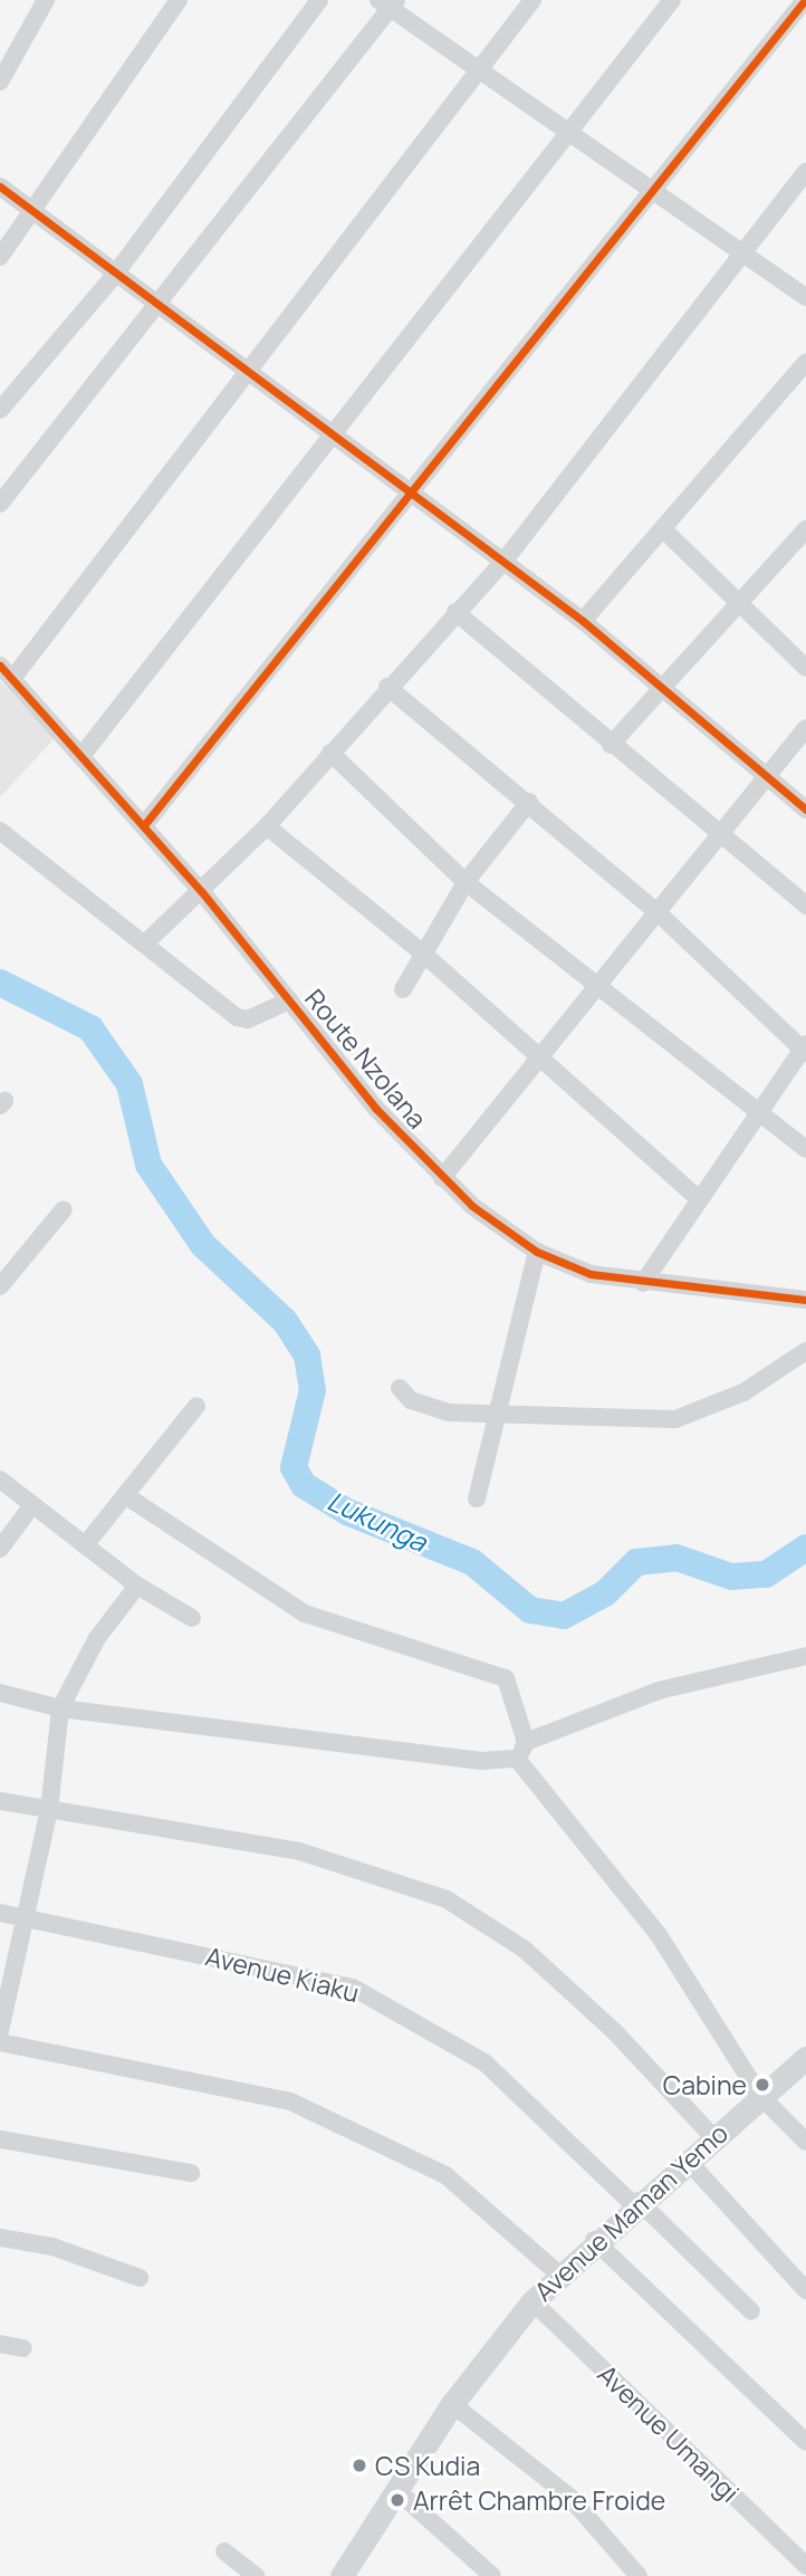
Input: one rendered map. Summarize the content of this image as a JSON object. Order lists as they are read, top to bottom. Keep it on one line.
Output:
{"streets":{"street":["Route Nzolana","Avenue Kiaku","Avenue Maman Yemo","Avenue Umangi"]},"crossings":[["Avenue Kiaku","Avenue Maman Yemo"],["Avenue Maman Yemo","Avenue Umangi"]],"water":["Lukunga"],"places":["Cabine","CS Kudia","Arrêt Chambre Froide"]}
